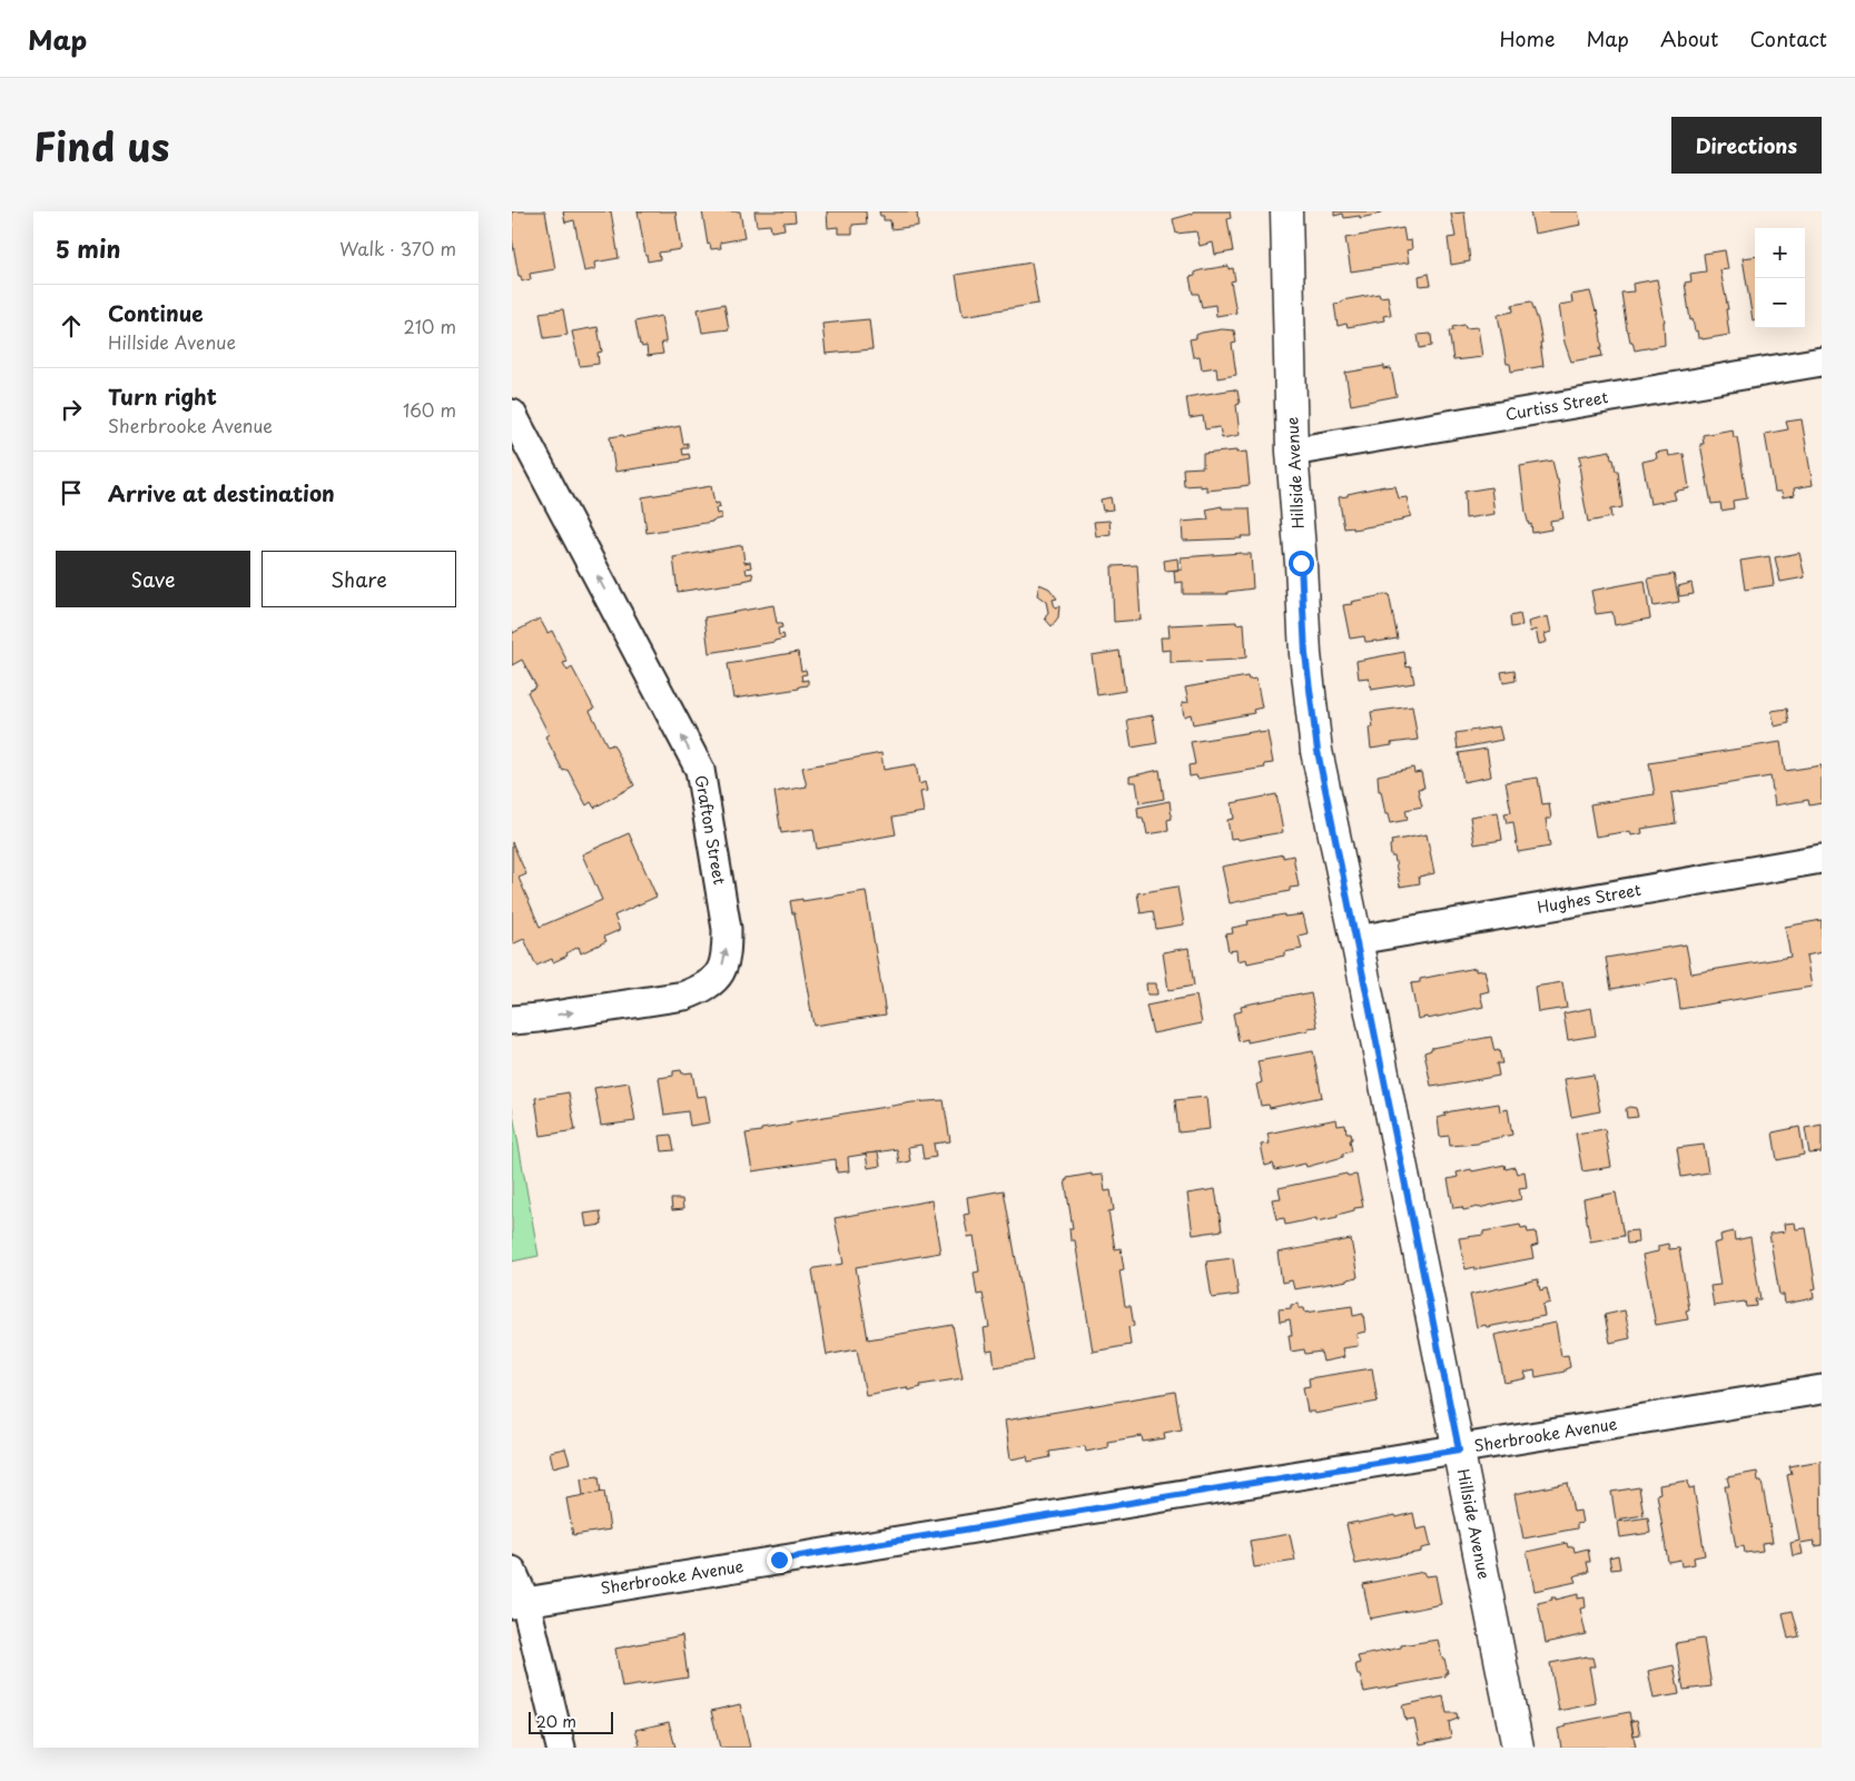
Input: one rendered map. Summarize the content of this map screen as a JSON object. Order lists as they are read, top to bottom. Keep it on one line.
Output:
{"streets":{"street":["Curtiss Street","Hillside Avenue","Grafton Street","Hughes Street","Sherbrooke Avenue"]},"crossings":[["Curtiss Street","Hillside Avenue"],["Hillside Avenue","Hughes Street"],["Hillside Avenue","Sherbrooke Avenue"]],"scale_bar":"20 m","page":{"header":"Map","nav":["Home","Map","About","Contact"],"title":"Find us","buttons":["Directions",["Save","Share"]],"heading":["5 min","Walk · 370 m"],"map_buttons":["+","−"],"list":[["Continue","Hillside Avenue","210 m"],["Turn right","Sherbrooke Avenue","160 m"],"Arrive at destination"],"scale":"20 m"}}
